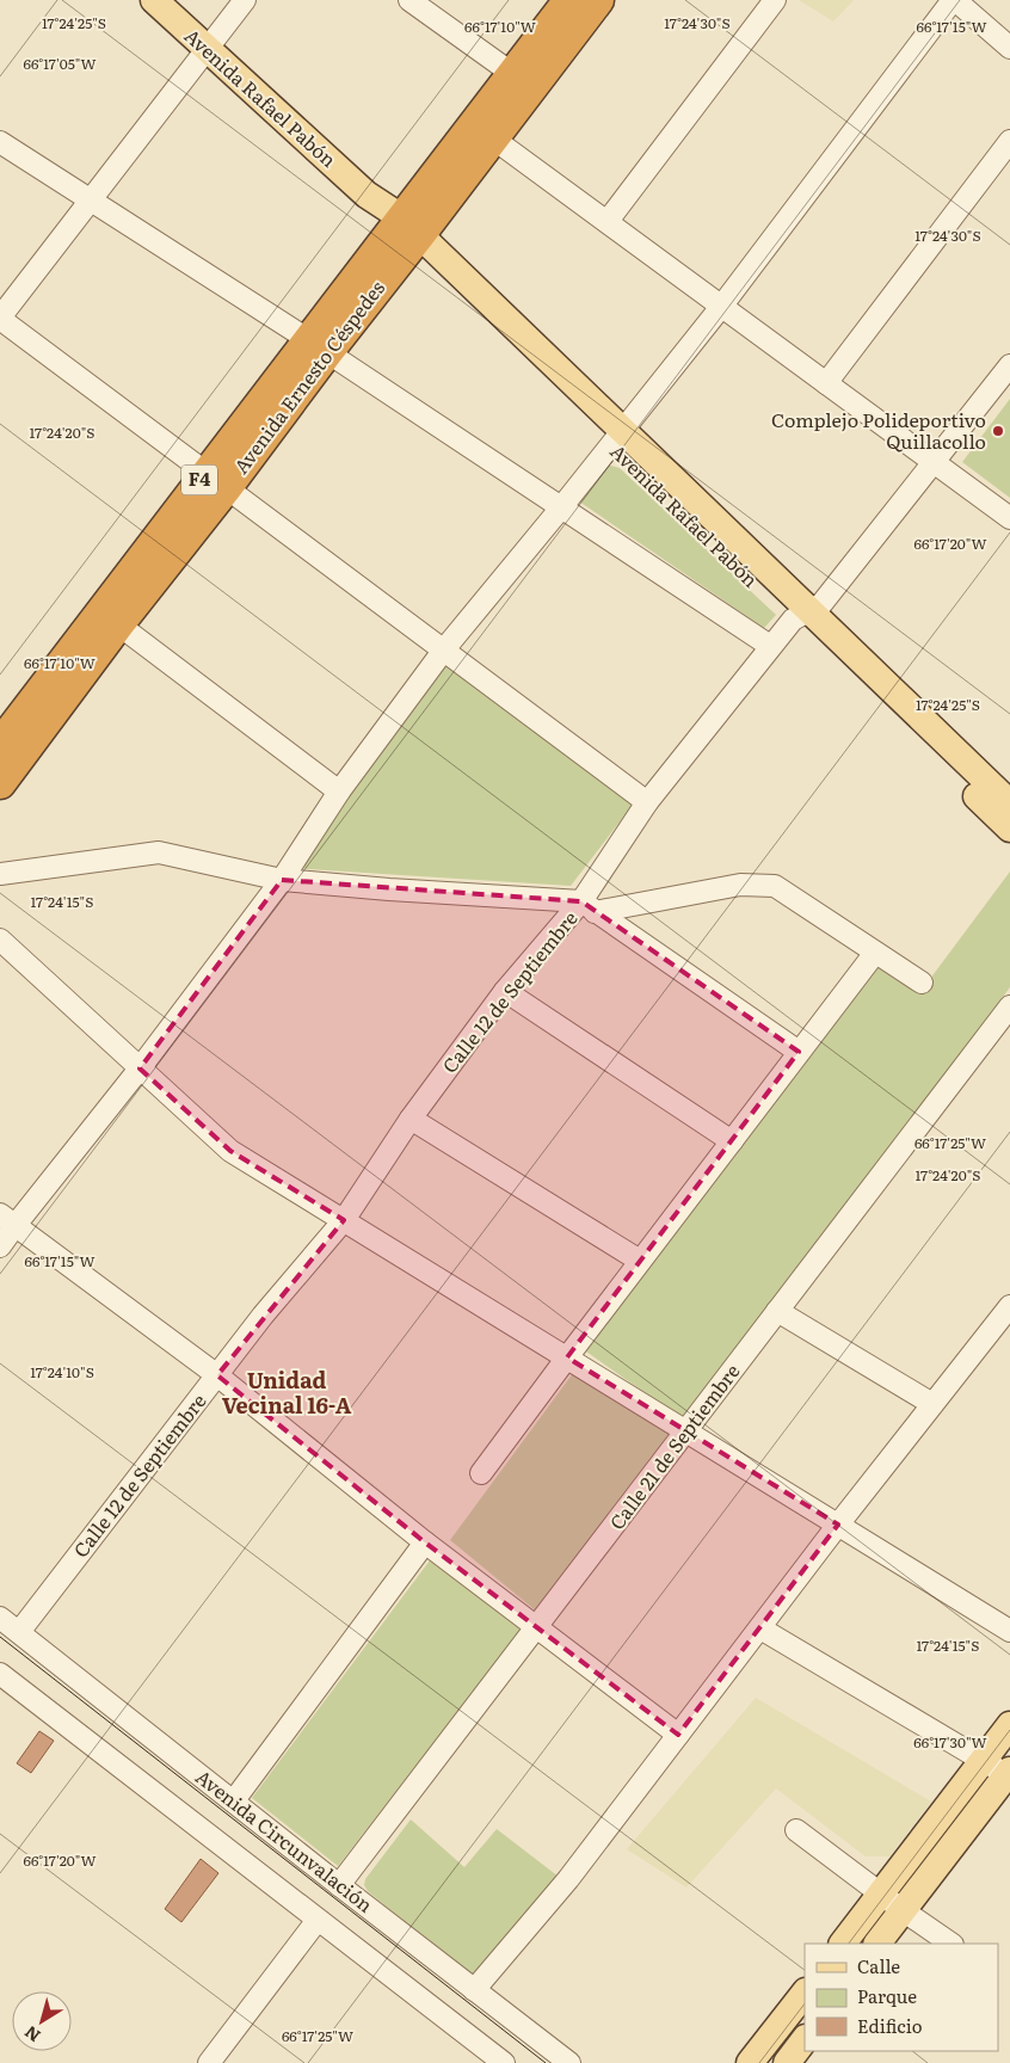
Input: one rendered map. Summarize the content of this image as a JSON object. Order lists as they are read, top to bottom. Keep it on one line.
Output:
{"streets":{"highway":["Avenida Ernesto Céspedes","F4"],"main road":["Avenida Rafael Pabón"],"street":["Calle 12 de Septiembre","Calle 21 de Septiembre","Avenida Circunvalación"]},"crossings":[["Avenida Rafael Pabón","Avenida Ernesto Céspedes"],["Avenida Rafael Pabón","Calle 12 de Septiembre"],["Calle 12 de Septiembre","Avenida Circunvalación"],["Calle 21 de Septiembre","Avenida Circunvalación"]],"districts":["Unidad Vecinal 16-A"],"places":["Complejo Polideportivo Quillacollo"],"legend":["Calle","Parque","Edificio"],"north":"bottom left","coordinates":["17°24'25\"S","17°24'30\"S","66°17'10\"W","66°17'15\"W","66°17'05\"W","17°24'20\"S","66°17'20\"W","17°24'15\"S","66°17'25\"W","17°24'10\"S","66°17'30\"W"]}
